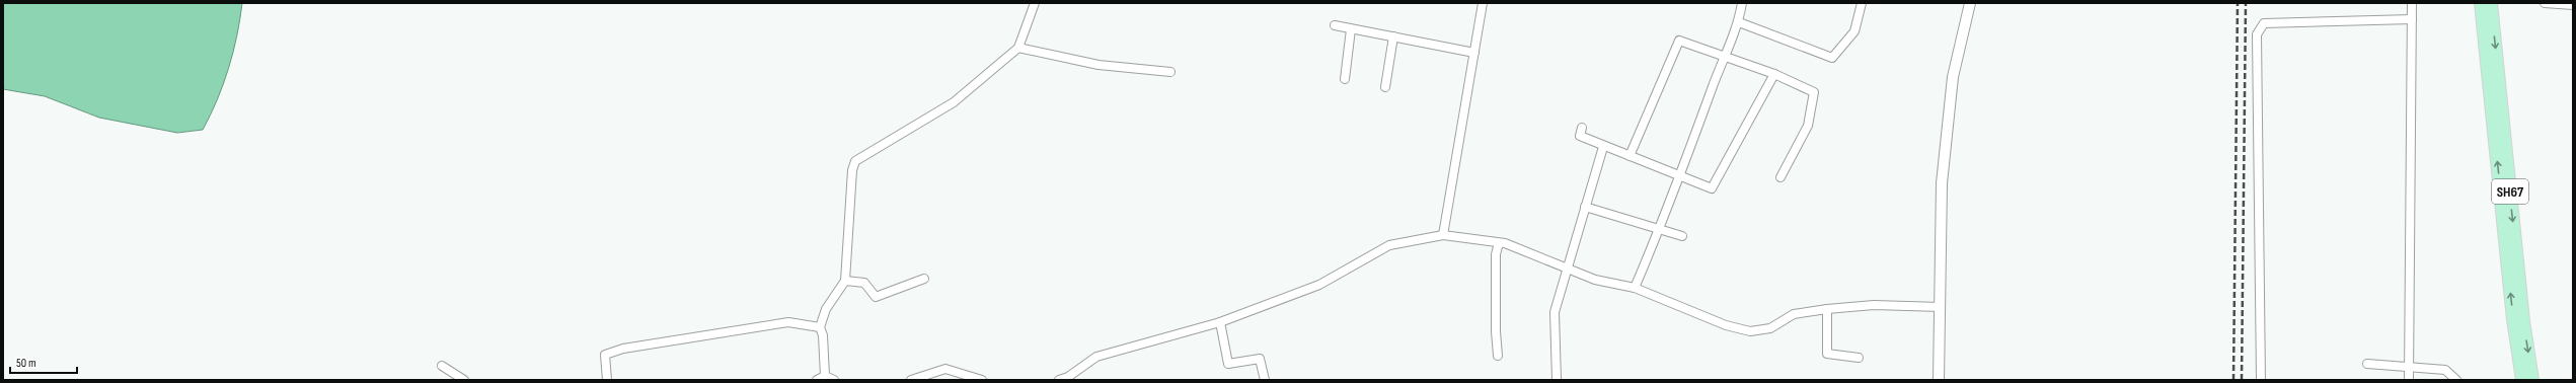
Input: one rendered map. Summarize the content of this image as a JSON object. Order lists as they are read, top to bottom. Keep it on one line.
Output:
{"streets":{"main road":["SH67"]},"scale_bar":"50 m"}
